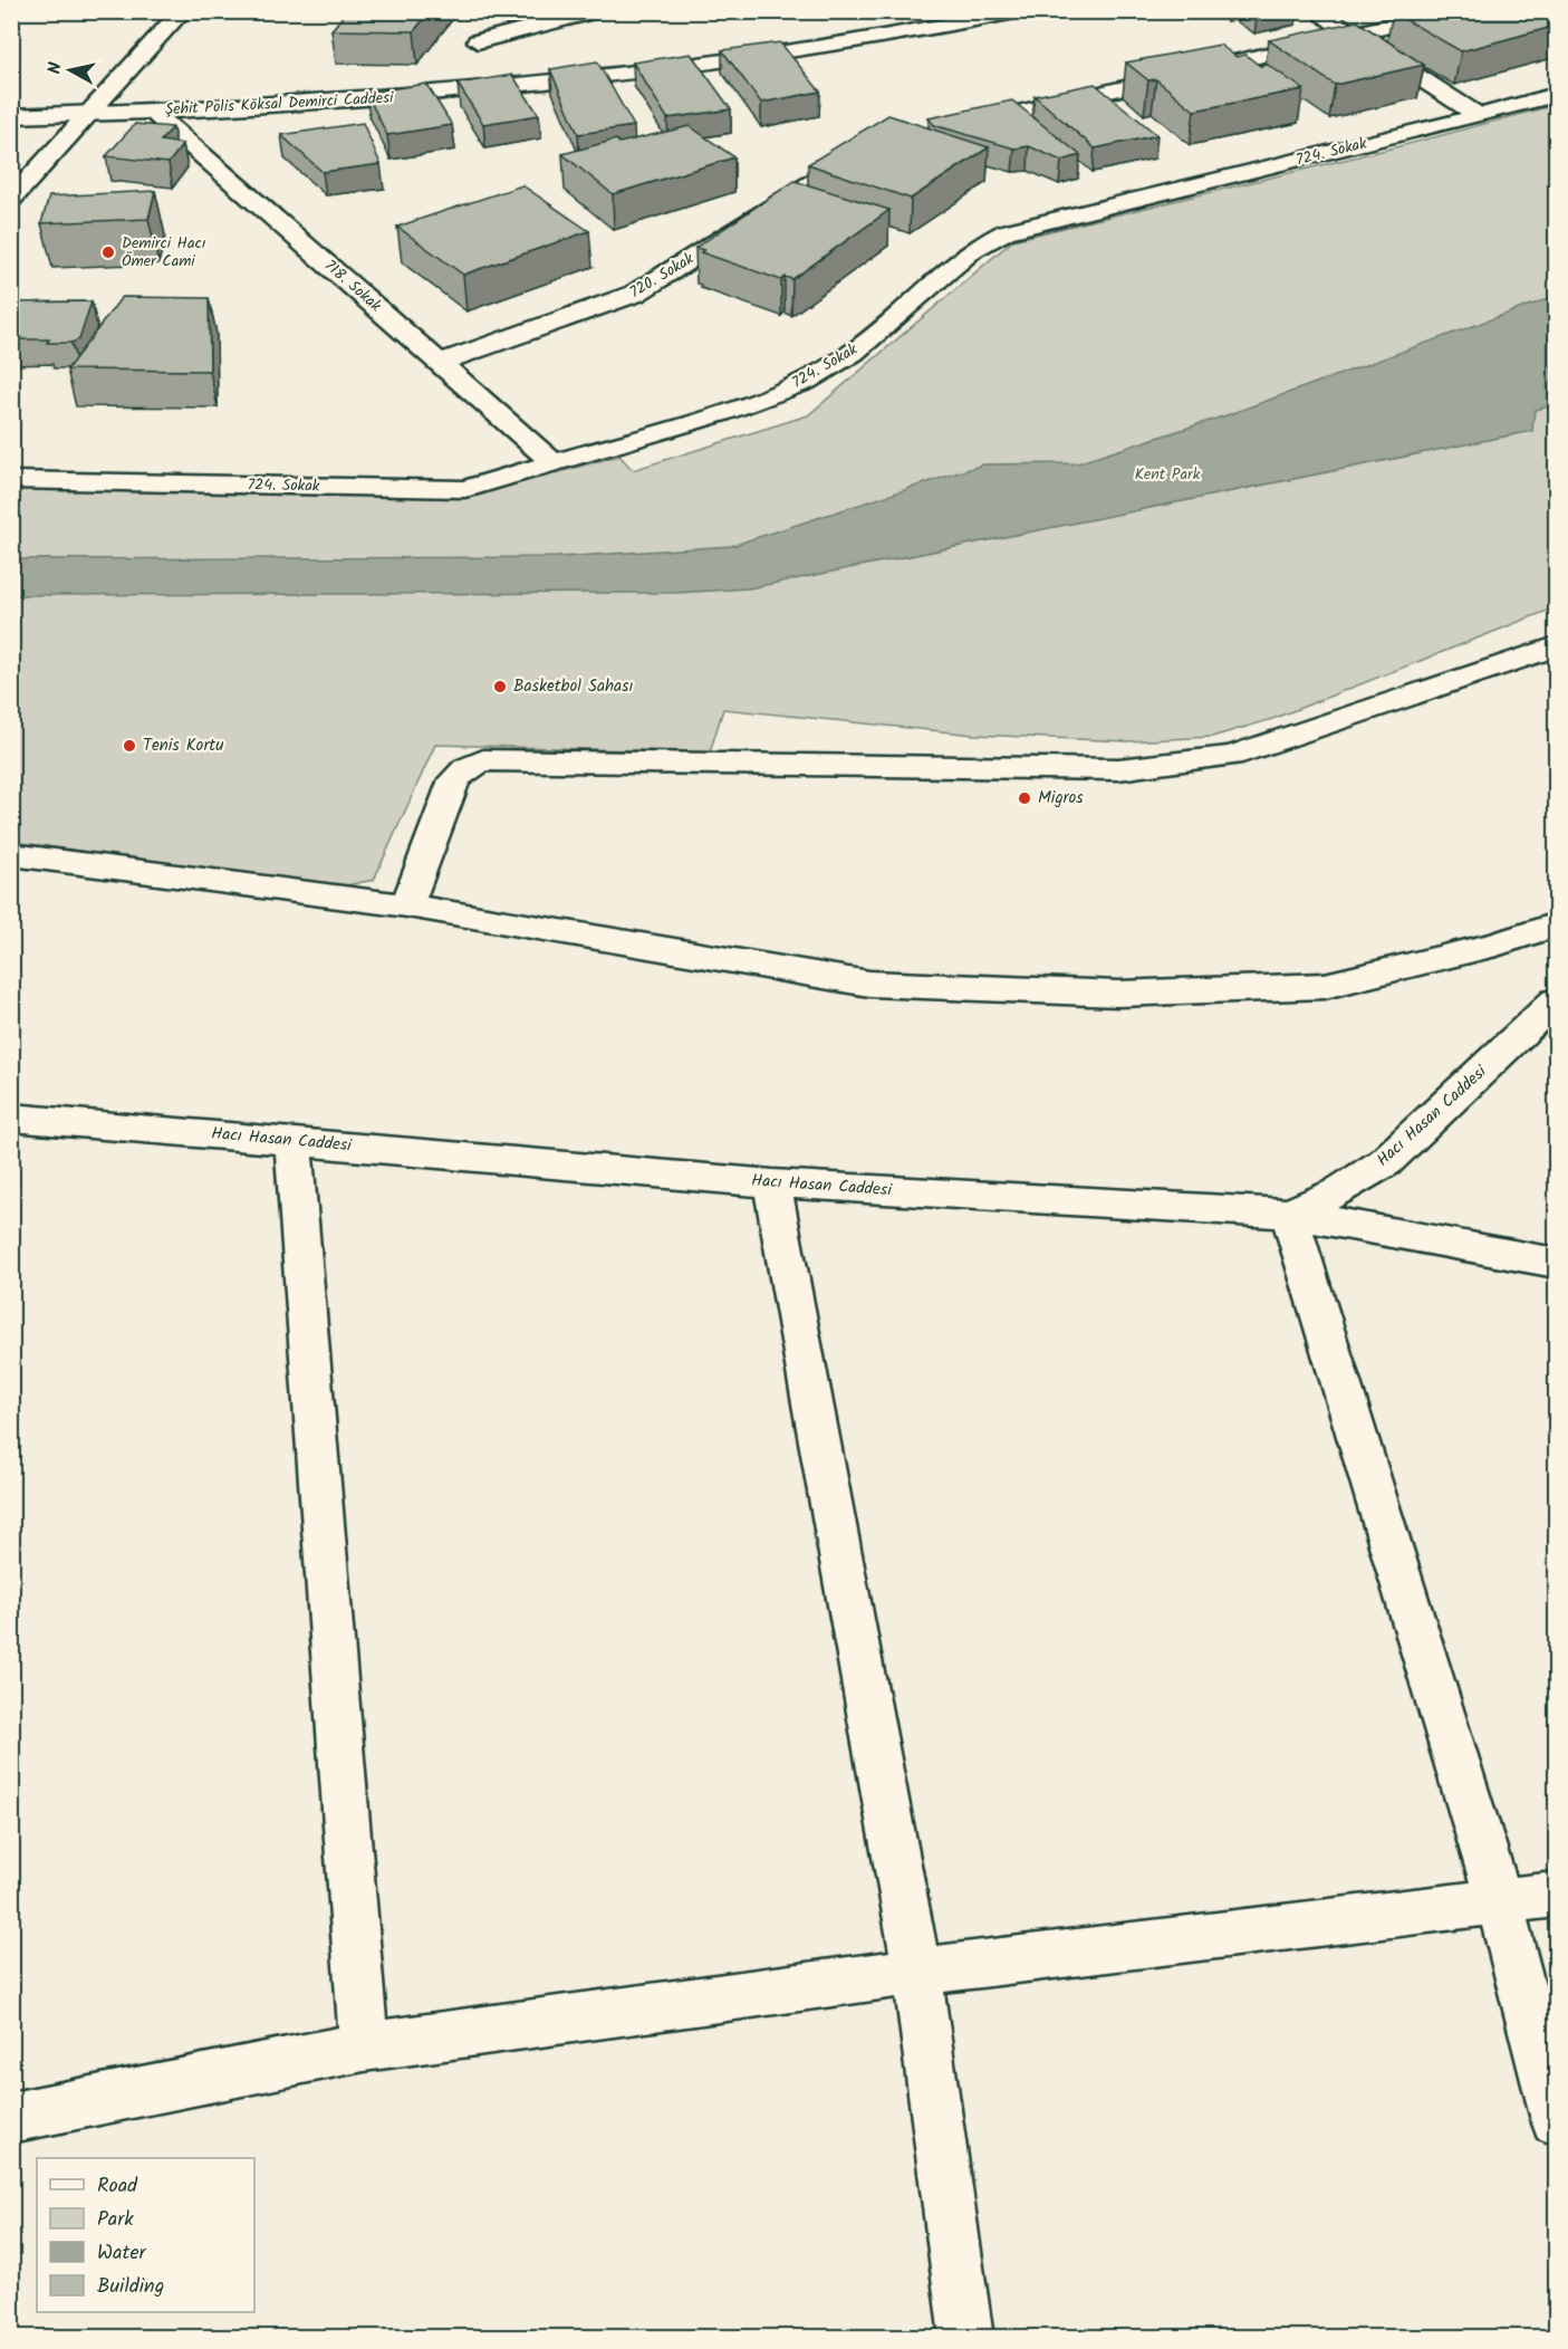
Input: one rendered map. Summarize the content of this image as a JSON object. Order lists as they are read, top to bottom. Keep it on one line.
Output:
{"streets":{"street":["Şehit Polis Köksal Demirci Caddesi","724. Sokak","720. Sokak","718. Sokak","Hacı Hasan Caddesi"]},"crossings":[["Şehit Polis Köksal Demirci Caddesi","718. Sokak"],["724. Sokak","718. Sokak"],["720. Sokak","718. Sokak"]],"parks":["Kent Park"],"places":["Demirci Hacı Ömer Cami","Basketbol Sahası","Tenis Kortu","Migros"],"legend":["Road","Park","Water","Building"],"north":"left"}
